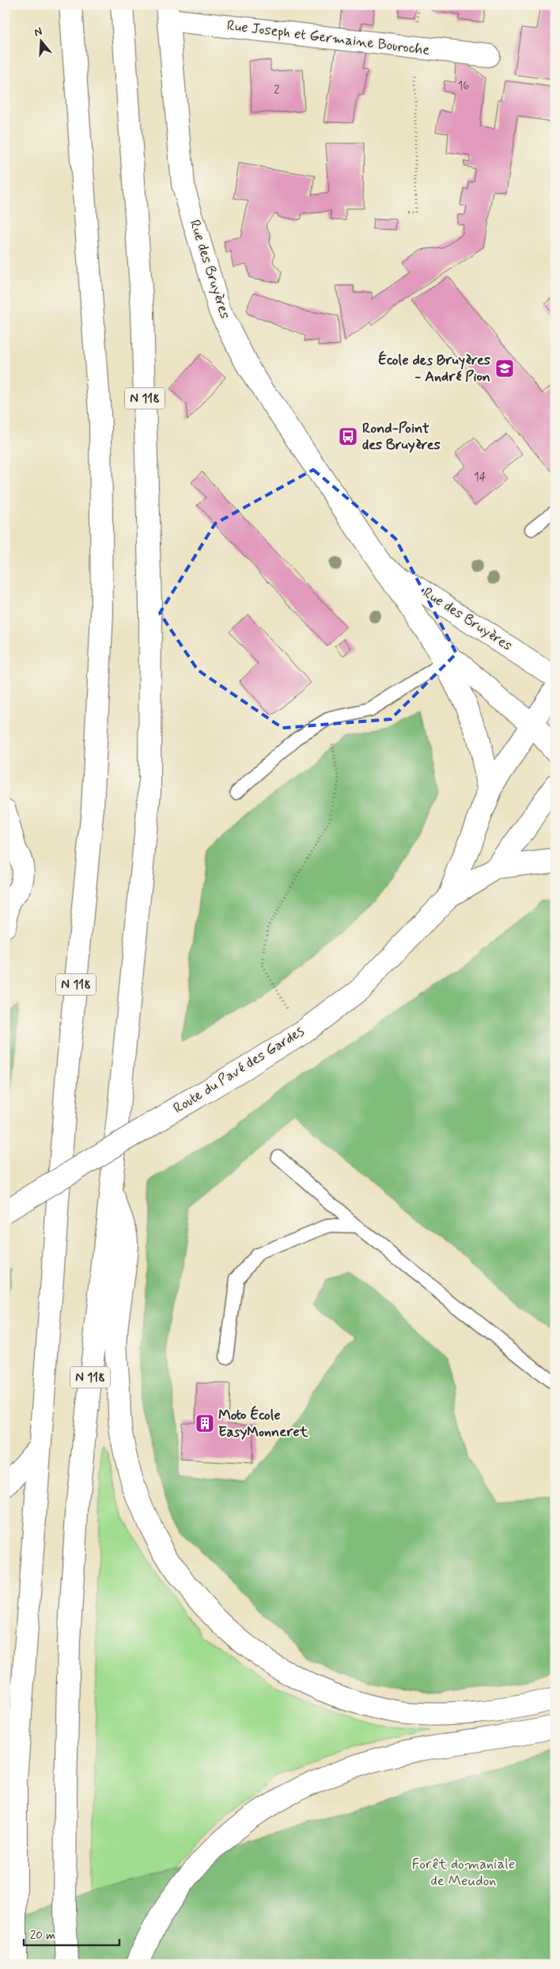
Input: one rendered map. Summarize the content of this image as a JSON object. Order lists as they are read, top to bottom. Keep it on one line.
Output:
{"streets":{"main road":["Rue Joseph et Germaine Bouroche","Rue des Bruyères","N 118","Route du Pavé des Gardes"]},"crossings":[["Rue Joseph et Germaine Bouroche","Rue des Bruyères"],["Rue des Bruyères","Route du Pavé des Gardes"]],"parks":["Forêt domaniale de Meudon"],"places":{"school or university":["École des Bruyères - André Pion"],"bus stop":["Rond-Point des Bruyères"],"building":["Moto École EasyMonneret"]},"house_numbers":["16","2","14"],"scale_bar":"20 m","north":"top"}
